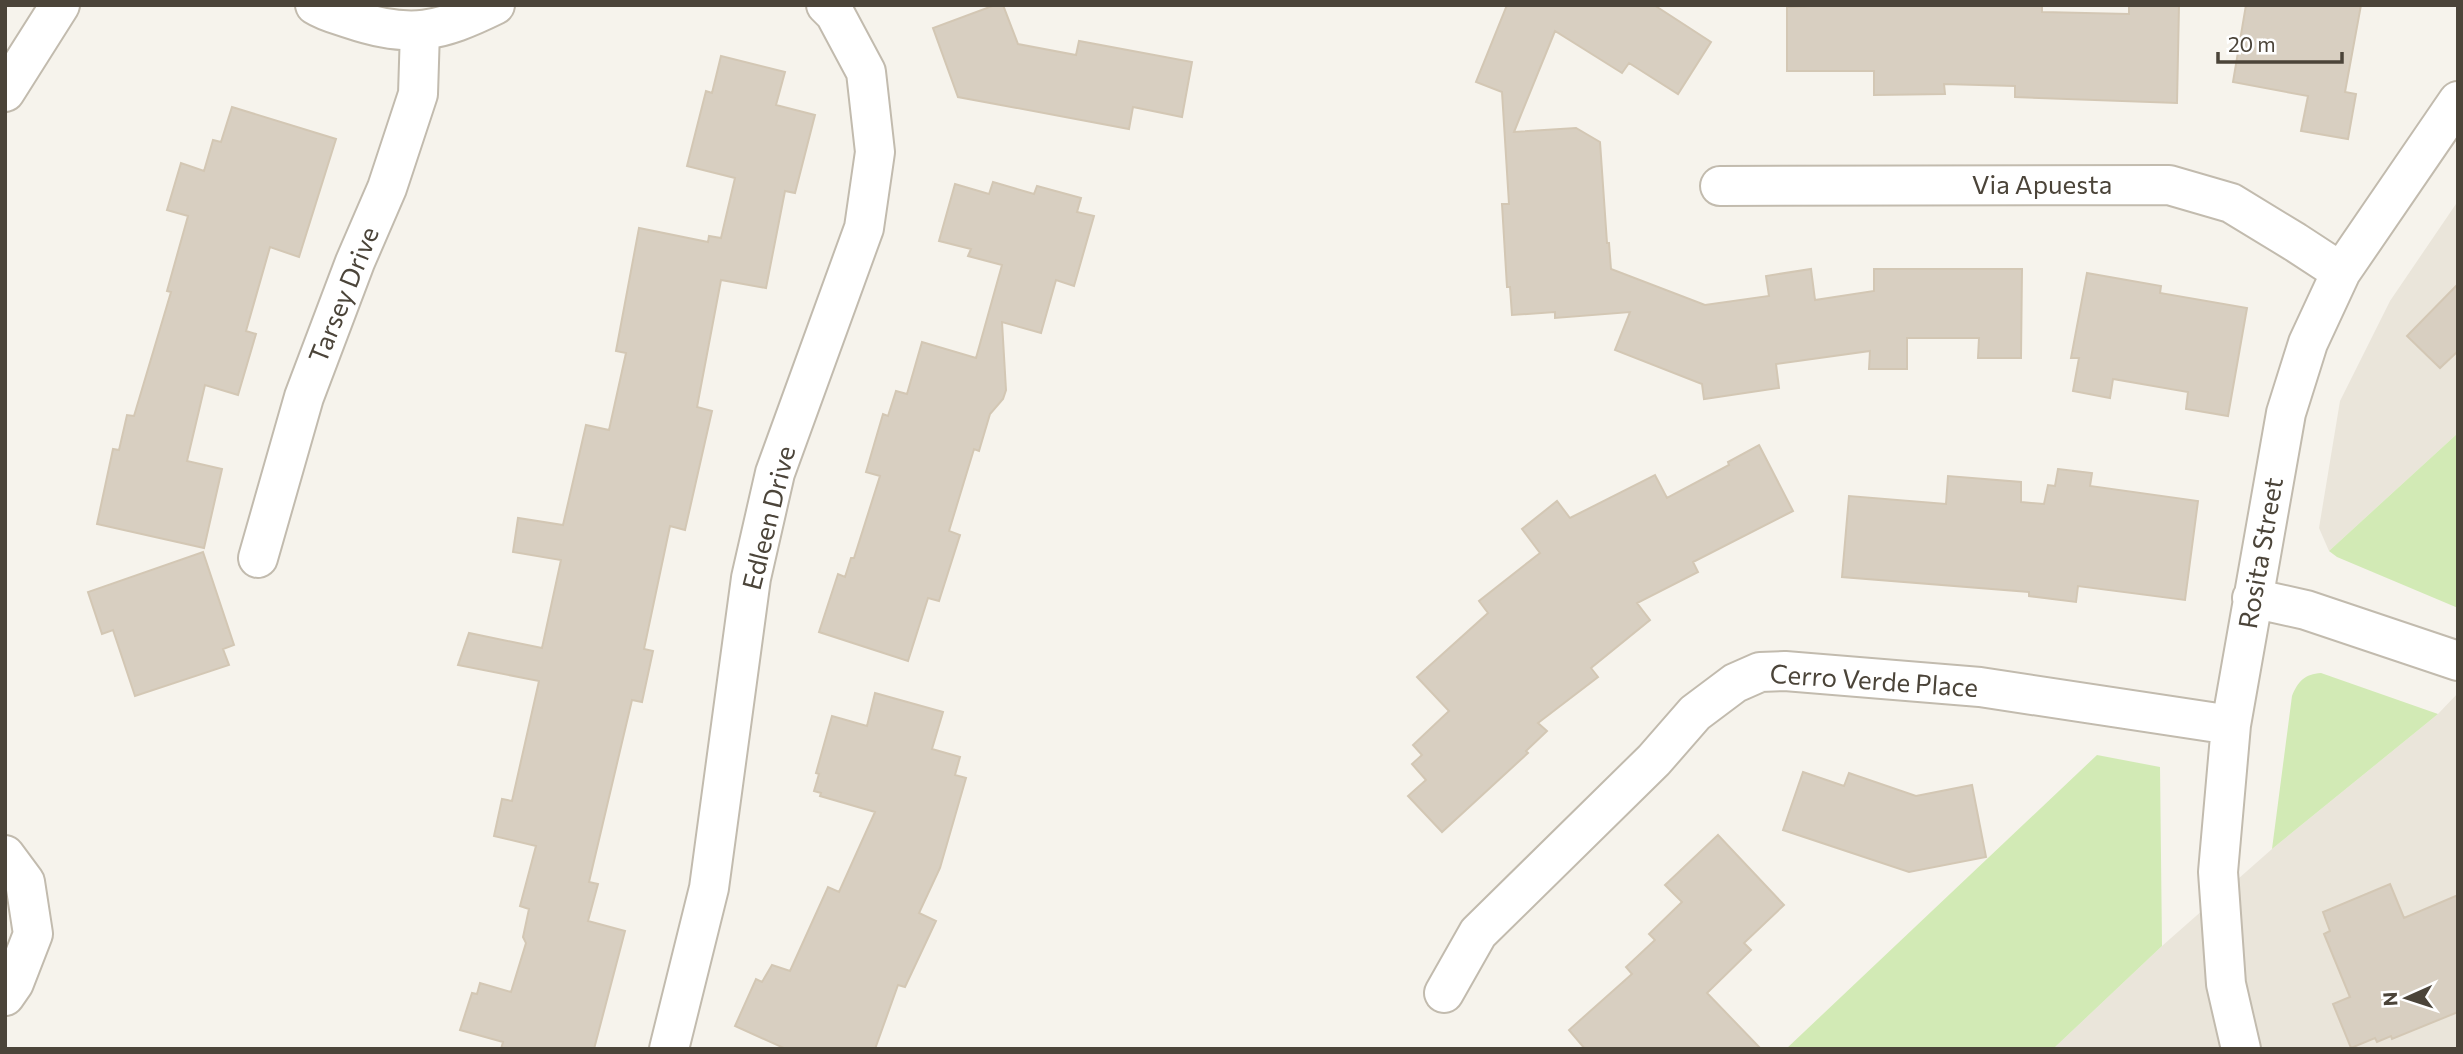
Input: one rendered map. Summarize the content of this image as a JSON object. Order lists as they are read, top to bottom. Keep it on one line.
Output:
{"streets":{"street":["Via Apuesta","Tarsey Drive","Edleen Drive","Rosita Street","Cerro Verde Place"]},"crossings":[["Via Apuesta","Rosita Street"],["Rosita Street","Cerro Verde Place"]],"scale_bar":"20 m","north":"left"}
